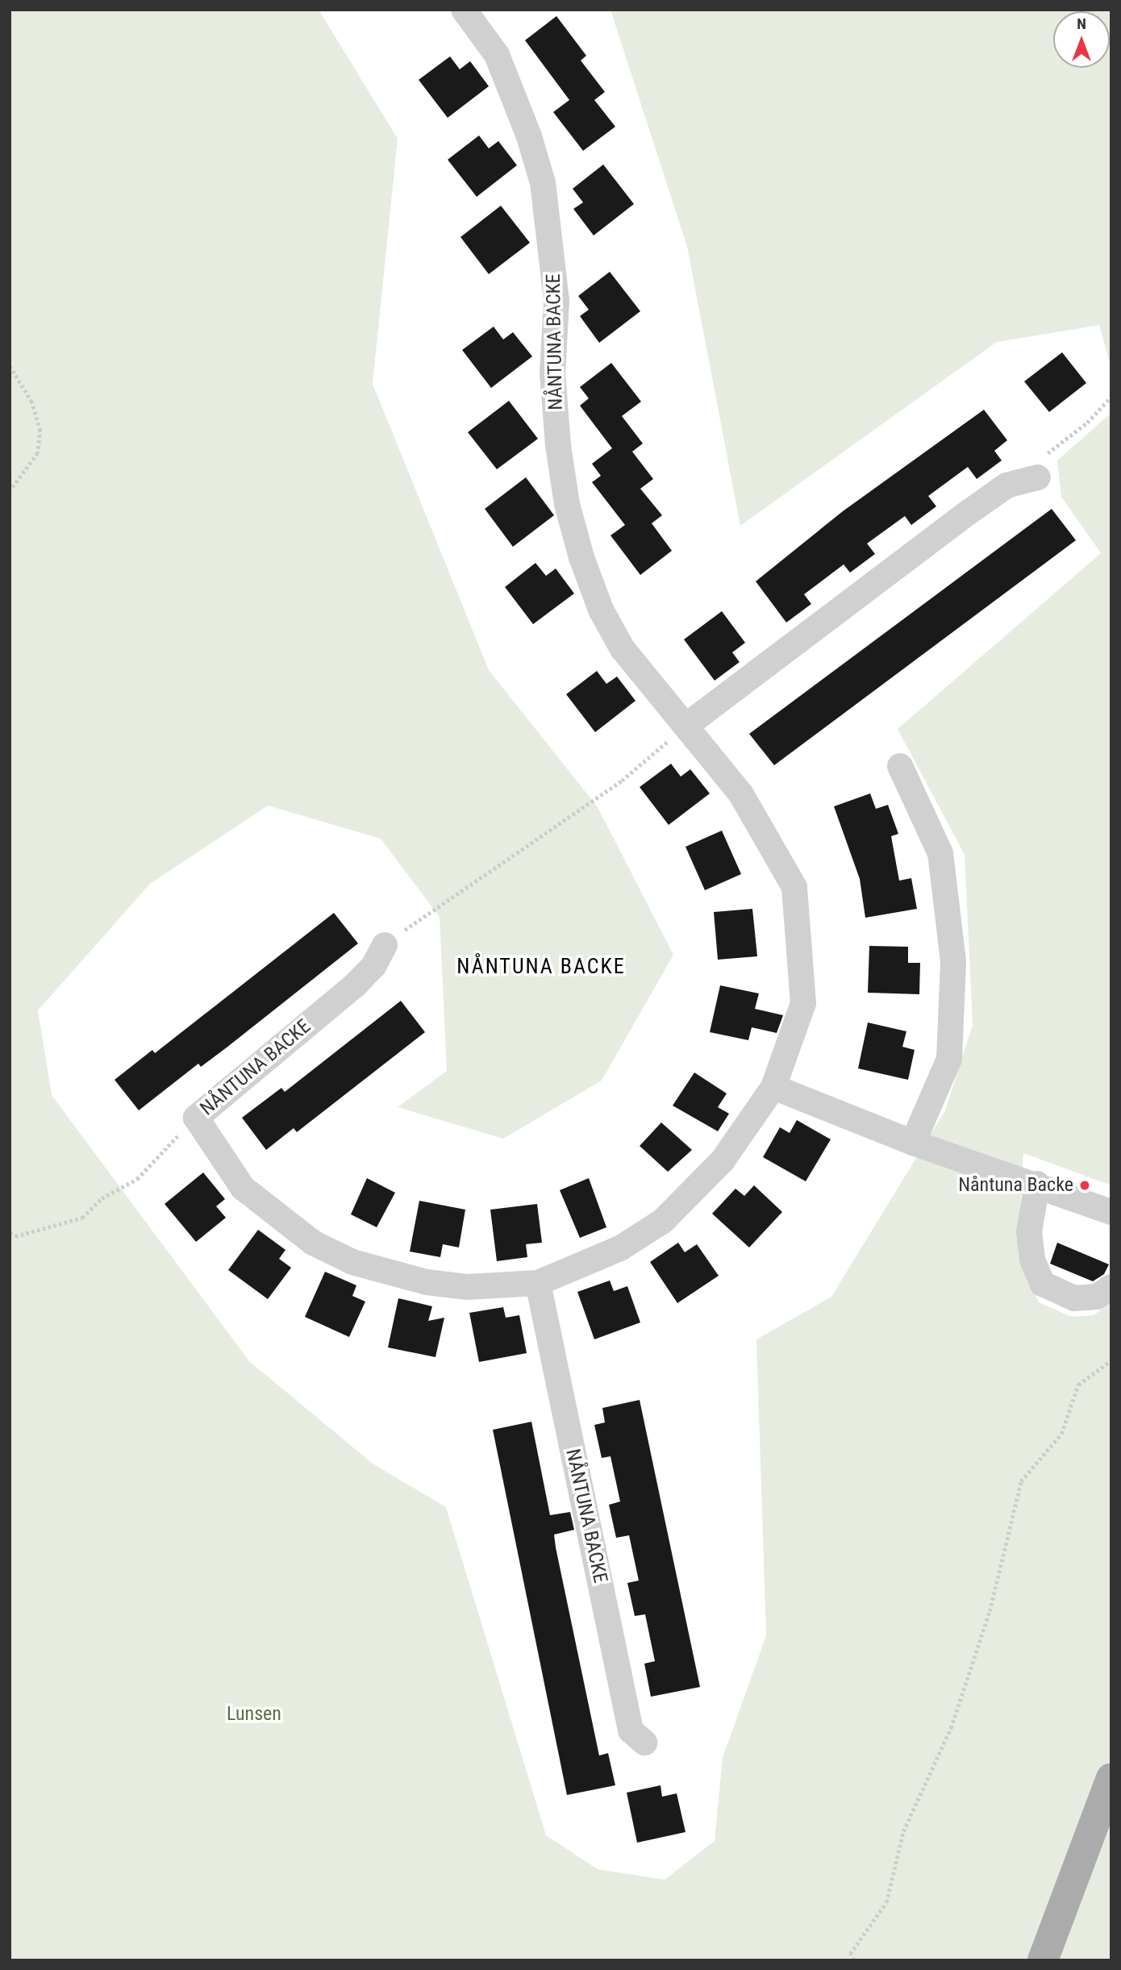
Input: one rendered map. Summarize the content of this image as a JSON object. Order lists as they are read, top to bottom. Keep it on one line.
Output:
{"streets":{"street":["NÅNTUNA BACKE"]},"districts":["NÅNTUNA BACKE"],"parks":["Lunsen"],"places":["Nåntuna Backe"],"north":"top"}
